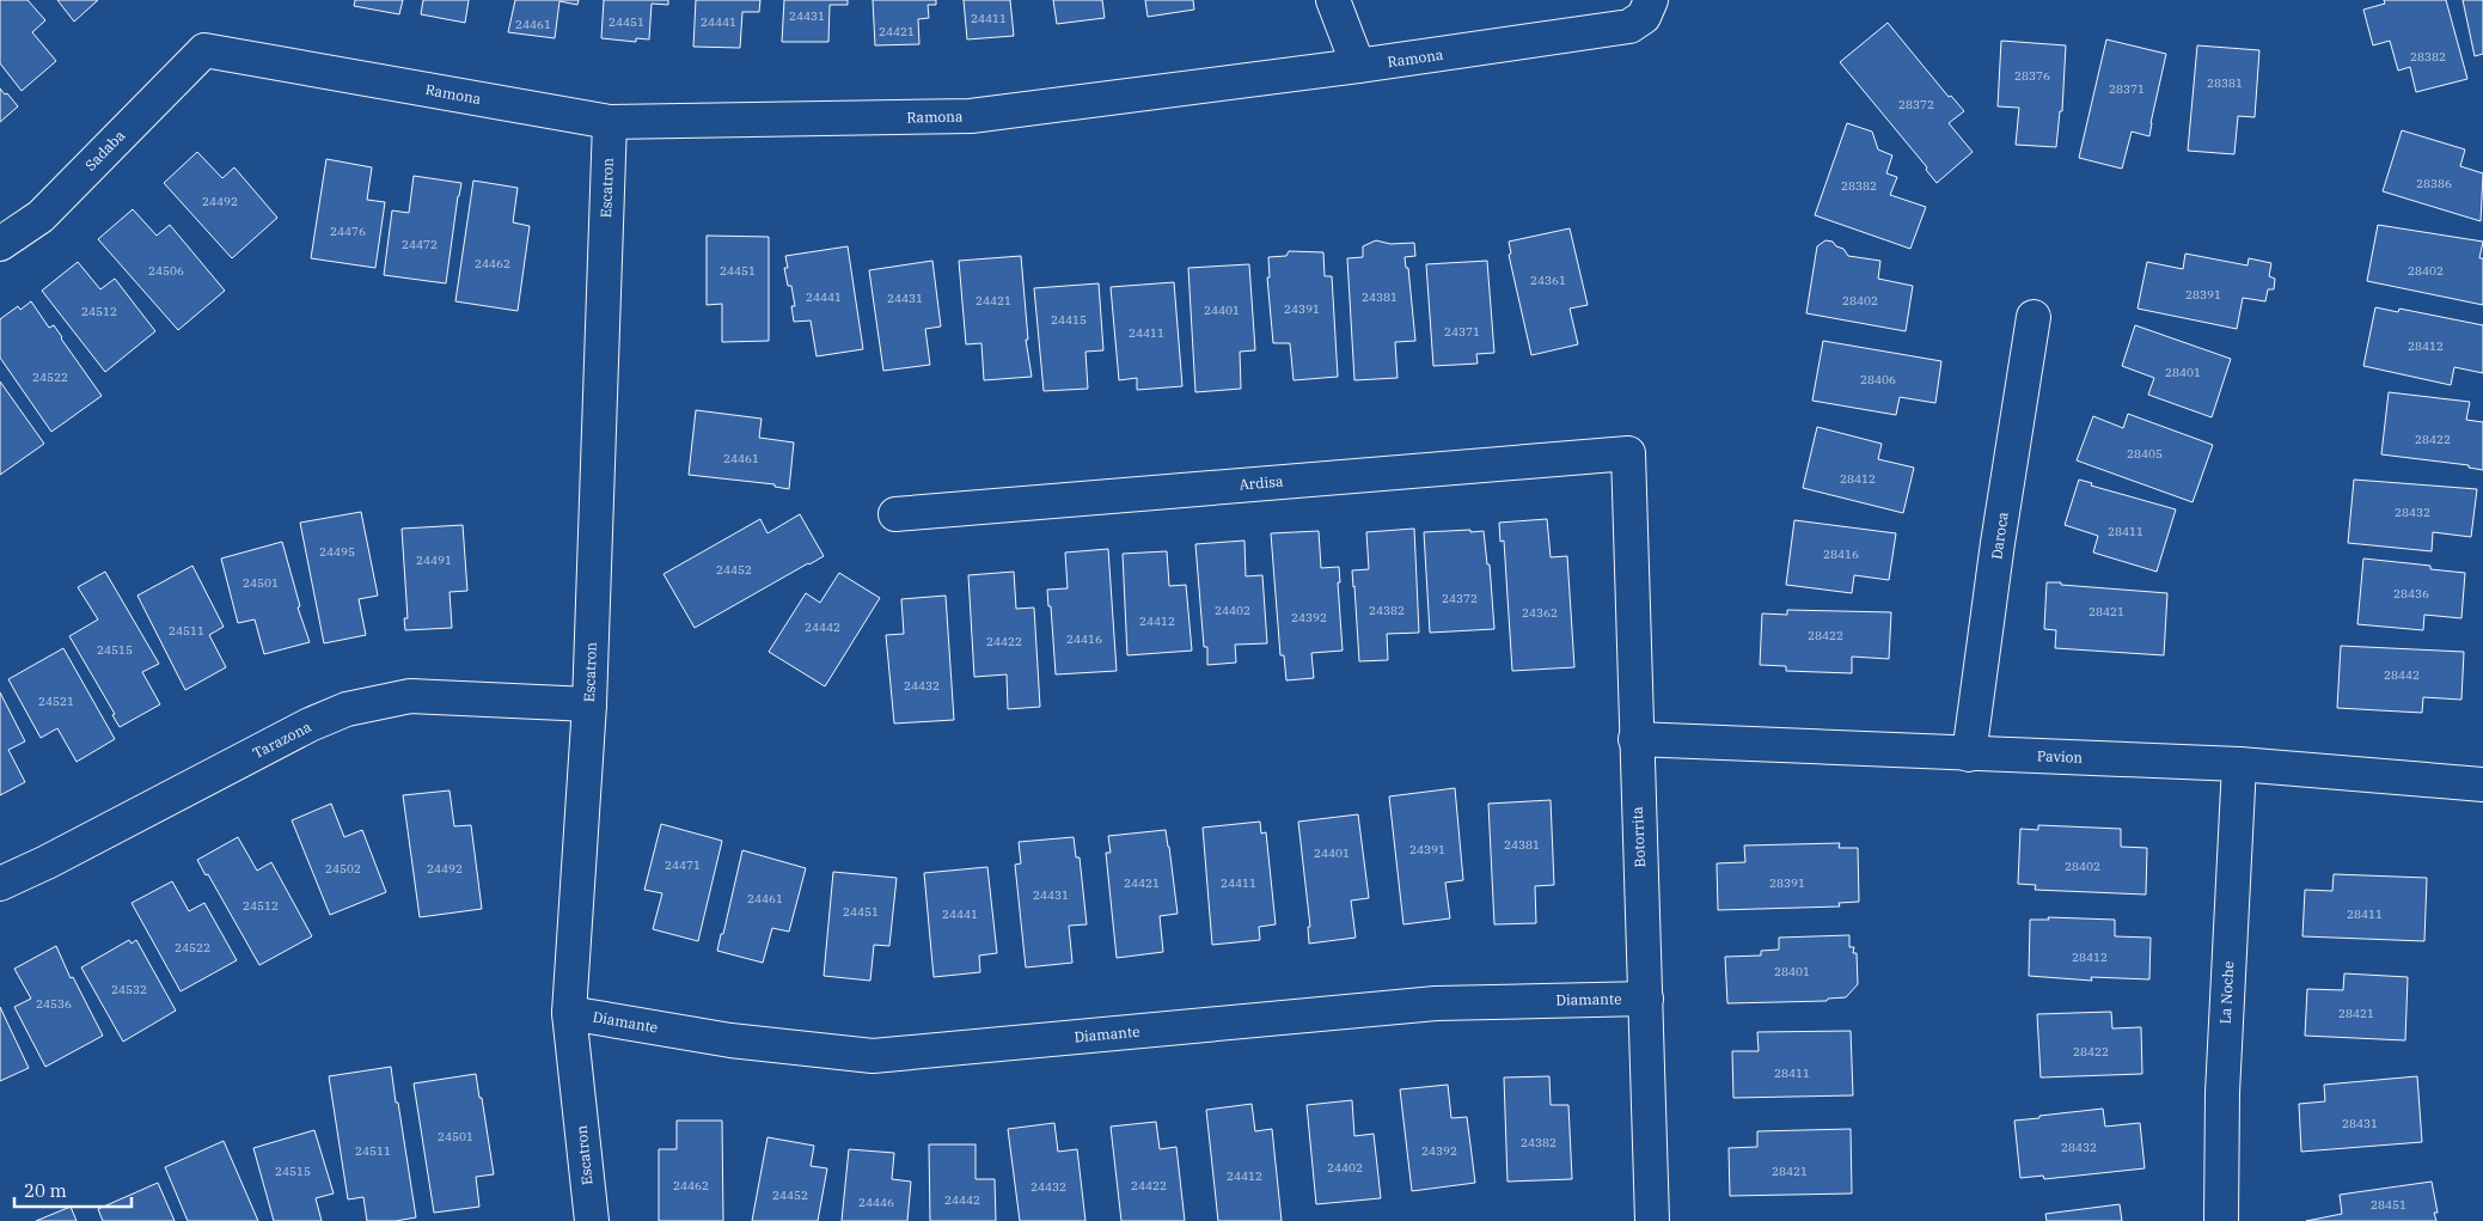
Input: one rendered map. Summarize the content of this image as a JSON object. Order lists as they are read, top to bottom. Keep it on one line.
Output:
{"streets":{"street":["Ramona","Sadaba","Escatron","Ardisa","Daroca","Tarazona","Pavion","Botorrita","La Noche","Diamante"]},"crossings":[["Ramona","Sadaba"],["Ramona","Escatron"],["Escatron","Tarazona"],["Escatron","Diamante"],["Ardisa","Botorrita"],["Daroca","Pavion"],["Pavion","Botorrita"],["Pavion","La Noche"],["Botorrita","Diamante"]],"house_numbers":["24431","24411","24451","24441","24461","24421","28382","28376","28381","28371","28372","28386","28382","24492","24476","24472","24462","24506","24451","28402","24361","28391","24441","24381","24431","24421","28402","24391","24401","24512","24415","24371","24411","28412","28401","24522","28406","28422","28405","24461","28412","28432","28411","24495","28416","24491","24452","24501","28436","24372","24402","24382","28421","24362","24392","24412","24442","24511","28422","24416","24422","24515","28442","24432","24521","24381","24391","24401","24471","28402","24502","24492","24421","24411","28391","24431","24461","24512","24451","24441","28411","24522","28412","28401","24532","24536","28421","28422","28411","28431","24501","24382","28432","24511","24392","24402","24515","28421","24412","24462","24422","24432","24452","24442","24446","28451"],"scale_bar":"20 m"}
